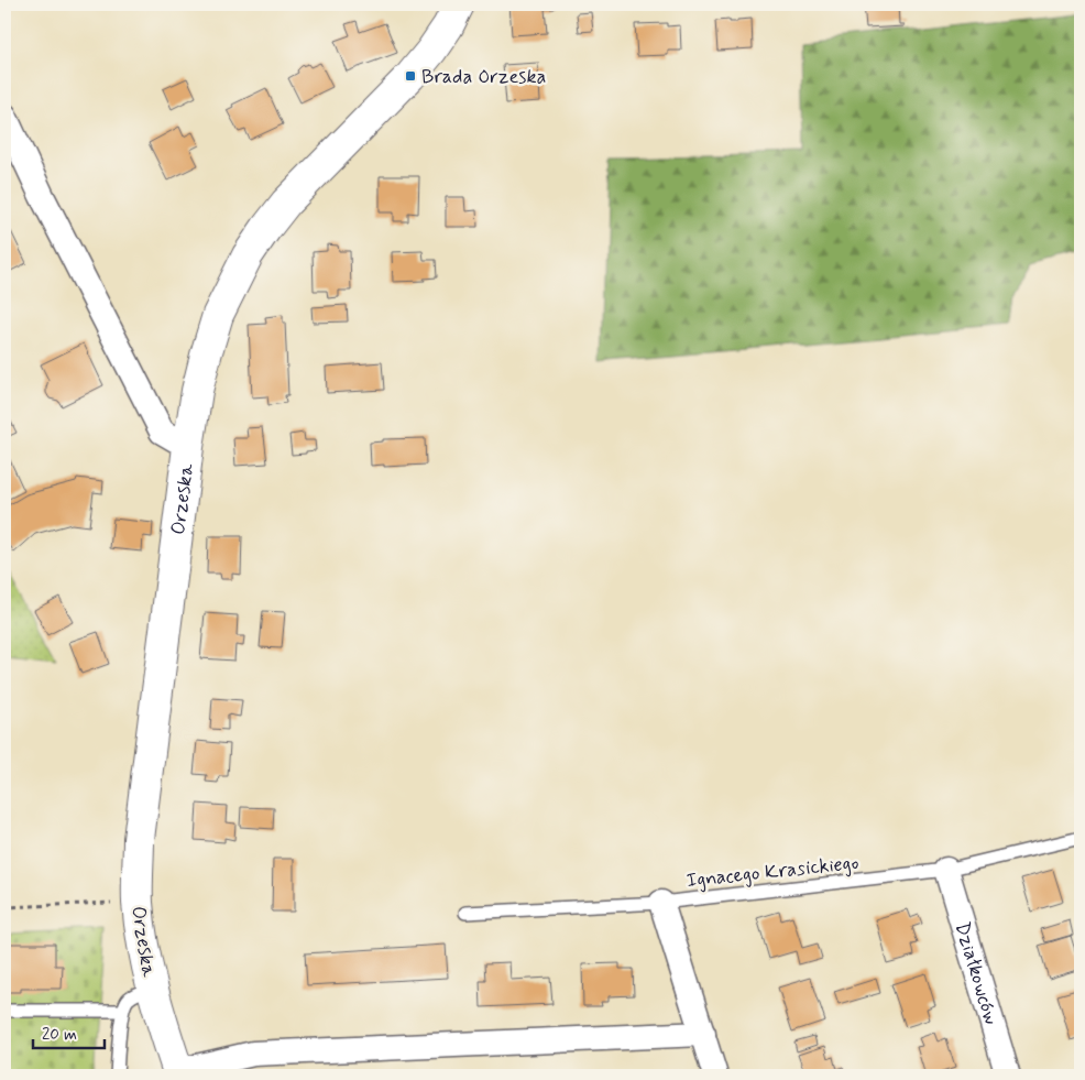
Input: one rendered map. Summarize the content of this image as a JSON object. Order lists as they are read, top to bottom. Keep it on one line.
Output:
{"streets":{"street":["Orzeska","Działkowców"],"lane":["Ignacego Krasickiego"]},"crossings":[["Ignacego Krasickiego","Działkowców"]],"places":{"transit":["Brada Orzeska"]},"scale_bar":"20 m"}
